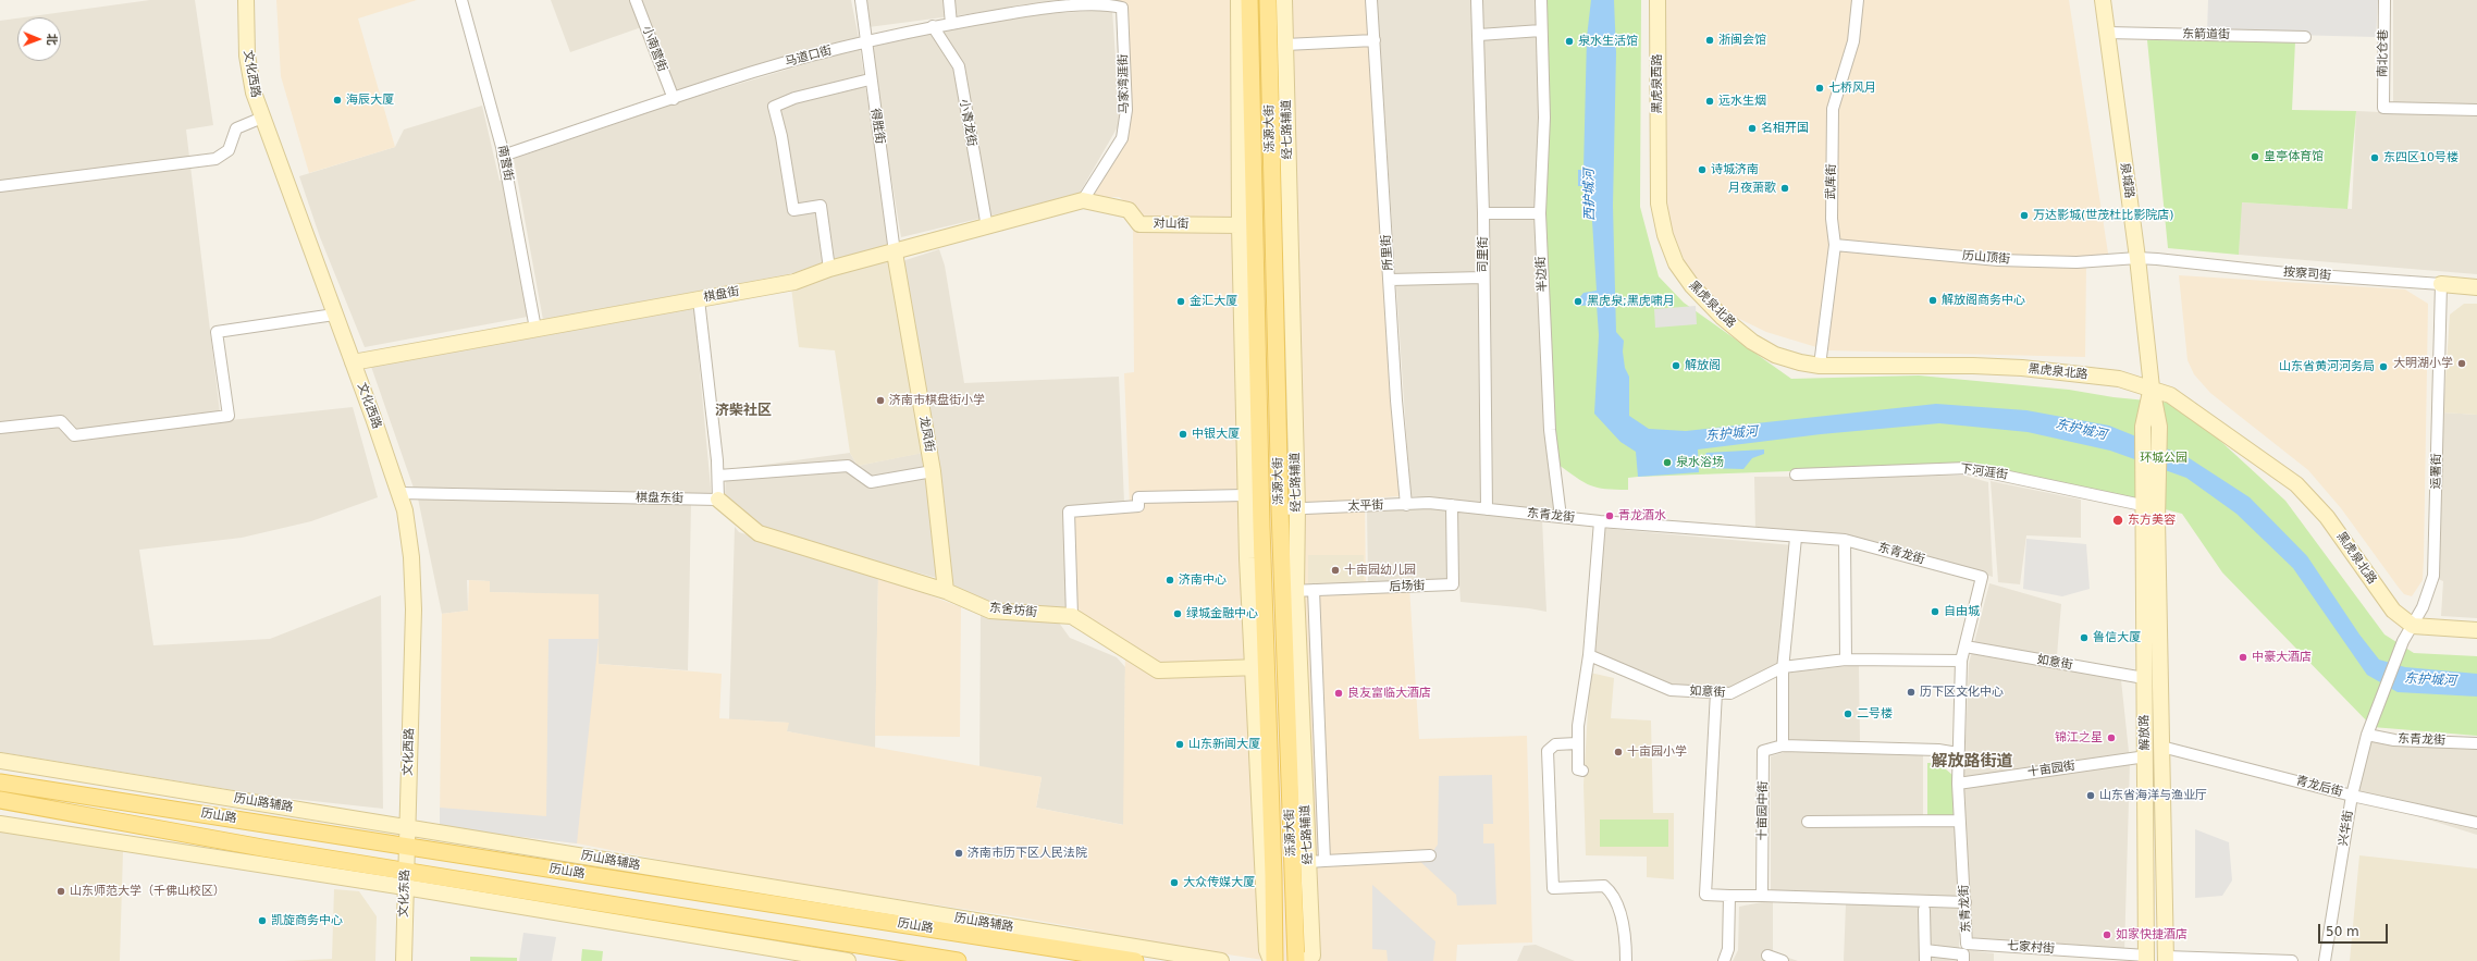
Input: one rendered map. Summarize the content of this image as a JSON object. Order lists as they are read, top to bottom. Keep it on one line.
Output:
{"streets":{"main road":["泺源大街","历山路"],"street":["东箭道街","小南营街","南北仓巷","马道口街","文化西路","马家湾涯街","黑虎泉西路","小青龙街","得胜街","经七路辅道","南营街","泉城路","武库街","对山街","所里街","司里街","历山顶街","半边街","按察司街","棋盘街","黑虎泉北路","龙凤街","运署街","下河涯街","棋盘东街","太平街","东青龙街","后场街","东舍坊街","如意街","解放路","十亩园街","青龙后街","历山路辅路","十亩园中街","兴华街","文化东路","七家村街"]},"crossings":[["东箭道街","泉城路"],["小南营街","马道口街"],["马道口街","马家湾涯街"],["马道口街","小青龙街"],["马道口街","得胜街"],["马道口街","南营街"],["文化西路","棋盘街"],["文化西路","棋盘东街"],["文化西路","历山路辅路"],["文化西路","文化东路"],["马家湾涯街","对山街"],["马家湾涯街","棋盘街"],["黑虎泉西路","黑虎泉北路"],["小青龙街","棋盘街"],["得胜街","棋盘街"],["得胜街","龙凤街"],["泺源大街","经七路辅道"],["泺源大街","太平街"],["泺源大街","后场街"],["泺源大街","东舍坊街"],["经七路辅道","太平街"],["经七路辅道","后场街"],["南营街","棋盘街"],["泉城路","历山顶街"],["泉城路","按察司街"],["泉城路","黑虎泉北路"],["泉城路","解放路"],["武库街","历山顶街"],["武库街","黑虎泉北路"],["对山街","棋盘街"],["所里街","太平街"],["司里街","东青龙街"],["历山顶街","按察司街"],["半边街","东青龙街"],["按察司街","运署街"],["棋盘街","龙凤街"],["黑虎泉北路","运署街"],["黑虎泉北路","解放路"],["龙凤街","东舍坊街"],["运署街","兴华街"],["下河涯街","解放路"],["棋盘东街","东舍坊街"],["太平街","东青龙街"],["太平街","后场街"],["东青龙街","后场街"],["东青龙街","如意街"],["东青龙街","十亩园街"],["东青龙街","兴华街"],["东青龙街","七家村街"],["如意街","解放路"],["解放路","十亩园街"],["解放路","青龙后街"],["解放路","七家村街"],["青龙后街","兴华街"],["历山路辅路","文化东路"],["历山路","文化东路"]],"districts":["济柴社区","解放路街道"],"water":["西护城河","东护城河"],"parks":["环城公园"],"places":["浙闽会馆","泉水生活馆","七桥风月","海辰大厦","远水生烟","名相开国","皇亭体育馆","东四区10号楼","诗城济南","月夜萧歌","万达影城(世茂杜比影院店)","解放阁商务中心","金汇大厦","黑虎泉;黑虎啸月","大明湖小学","解放阁","山东省黄河河务局","济南市棋盘街小学","中银大厦","泉水浴场","青龙酒水","东方美容","十亩园幼儿园","济南中心","自由城","绿城金融中心","鲁信大厦","中豪大酒店","历下区文化中心","良友富临大酒店","二号楼","锦江之星","山东新闻大厦","十亩园小学","山东省海洋与渔业厅","济南市历下区人民法院","大众传媒大厦","山东师范大学（千佛山校区）","凯旋商务中心","如家快捷酒店"],"scale_bar":"50 m","north":"right"}
